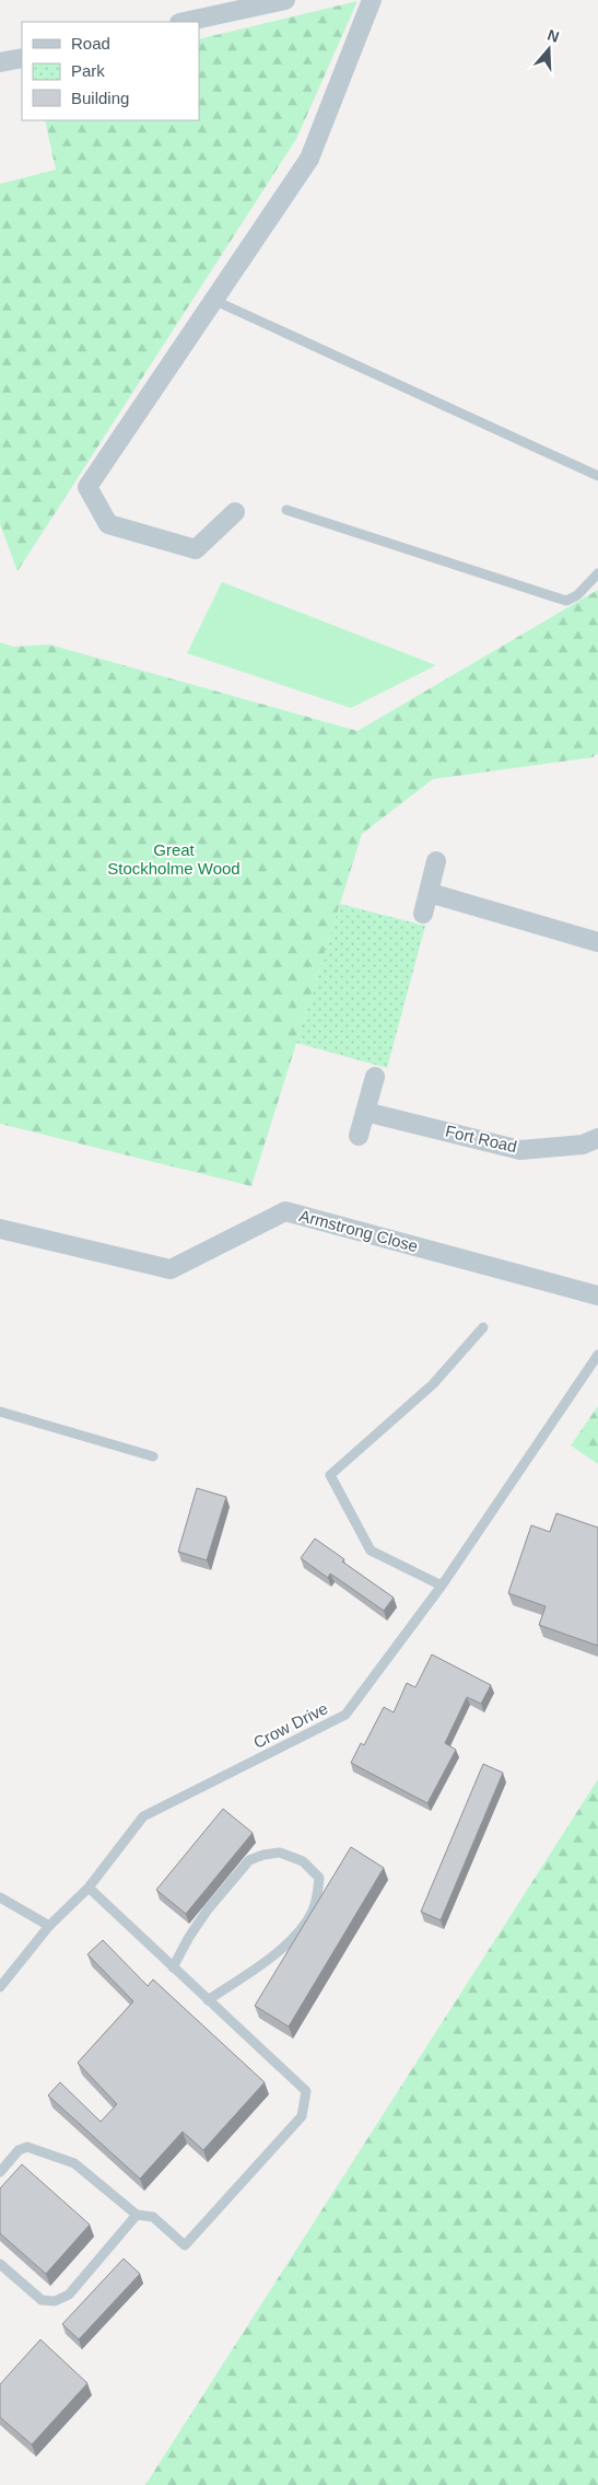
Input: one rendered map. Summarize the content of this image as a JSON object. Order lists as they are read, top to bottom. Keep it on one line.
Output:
{"streets":{"street":["Fort Road","Armstrong Close"],"lane":["Crow Drive"]},"parks":["Great Stockholme Wood"],"legend":["Road","Park","Building"],"north":"top"}
